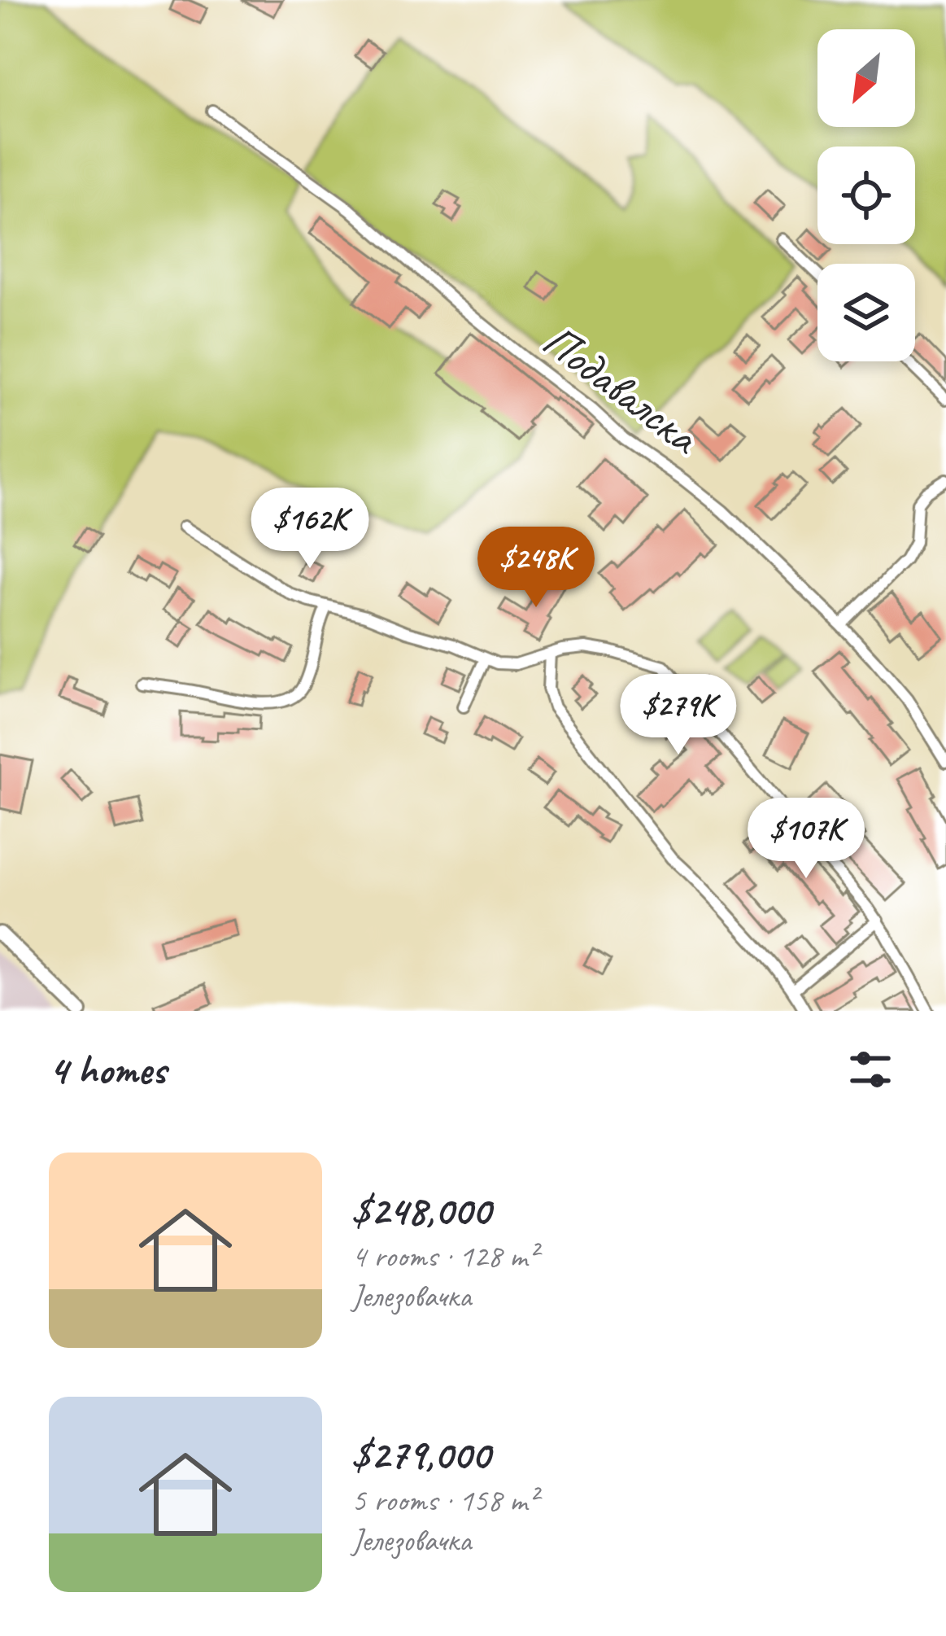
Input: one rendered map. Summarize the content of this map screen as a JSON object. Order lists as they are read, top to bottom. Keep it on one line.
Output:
{"streets":{"street":["Подавалска"]},"north":"bottom left","page":{"price":["$162K","$248K","$279K","$107K"],"heading":"4 homes","list":[{"name":"$248,000","note":"4 rooms · 128 m² · Јелезовачка"},{"name":"$279,000","note":"5 rooms · 158 m² · Јелезовачка"}]}}
